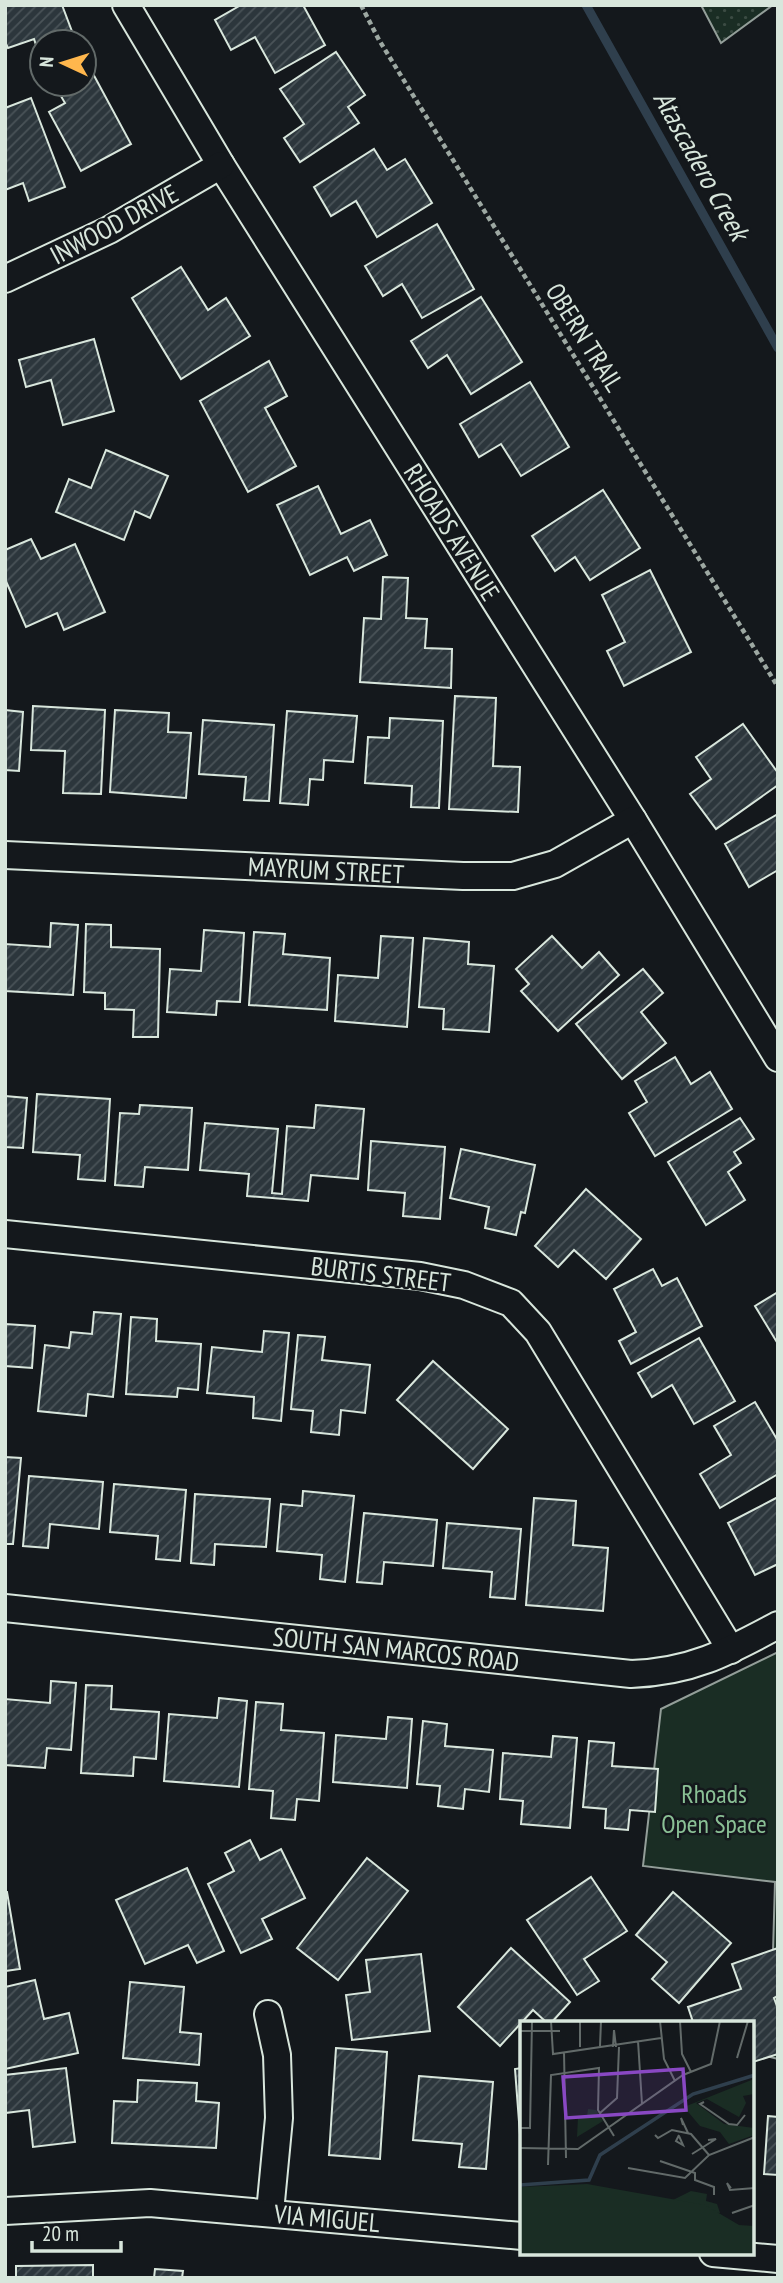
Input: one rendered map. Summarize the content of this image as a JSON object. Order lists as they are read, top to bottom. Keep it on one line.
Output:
{"streets":{"street":["INWOOD DRIVE","RHOADS AVENUE","MAYRUM STREET","BURTIS STREET","SOUTH SAN MARCOS ROAD","VIA MIGUEL"],"path":["OBERN TRAIL"]},"crossings":[["INWOOD DRIVE","RHOADS AVENUE"],["RHOADS AVENUE","MAYRUM STREET"],["BURTIS STREET","SOUTH SAN MARCOS ROAD"]],"water":["Atascadero Creek"],"parks":["Rhoads Open Space"],"scale_bar":"20 m","north":"left"}
